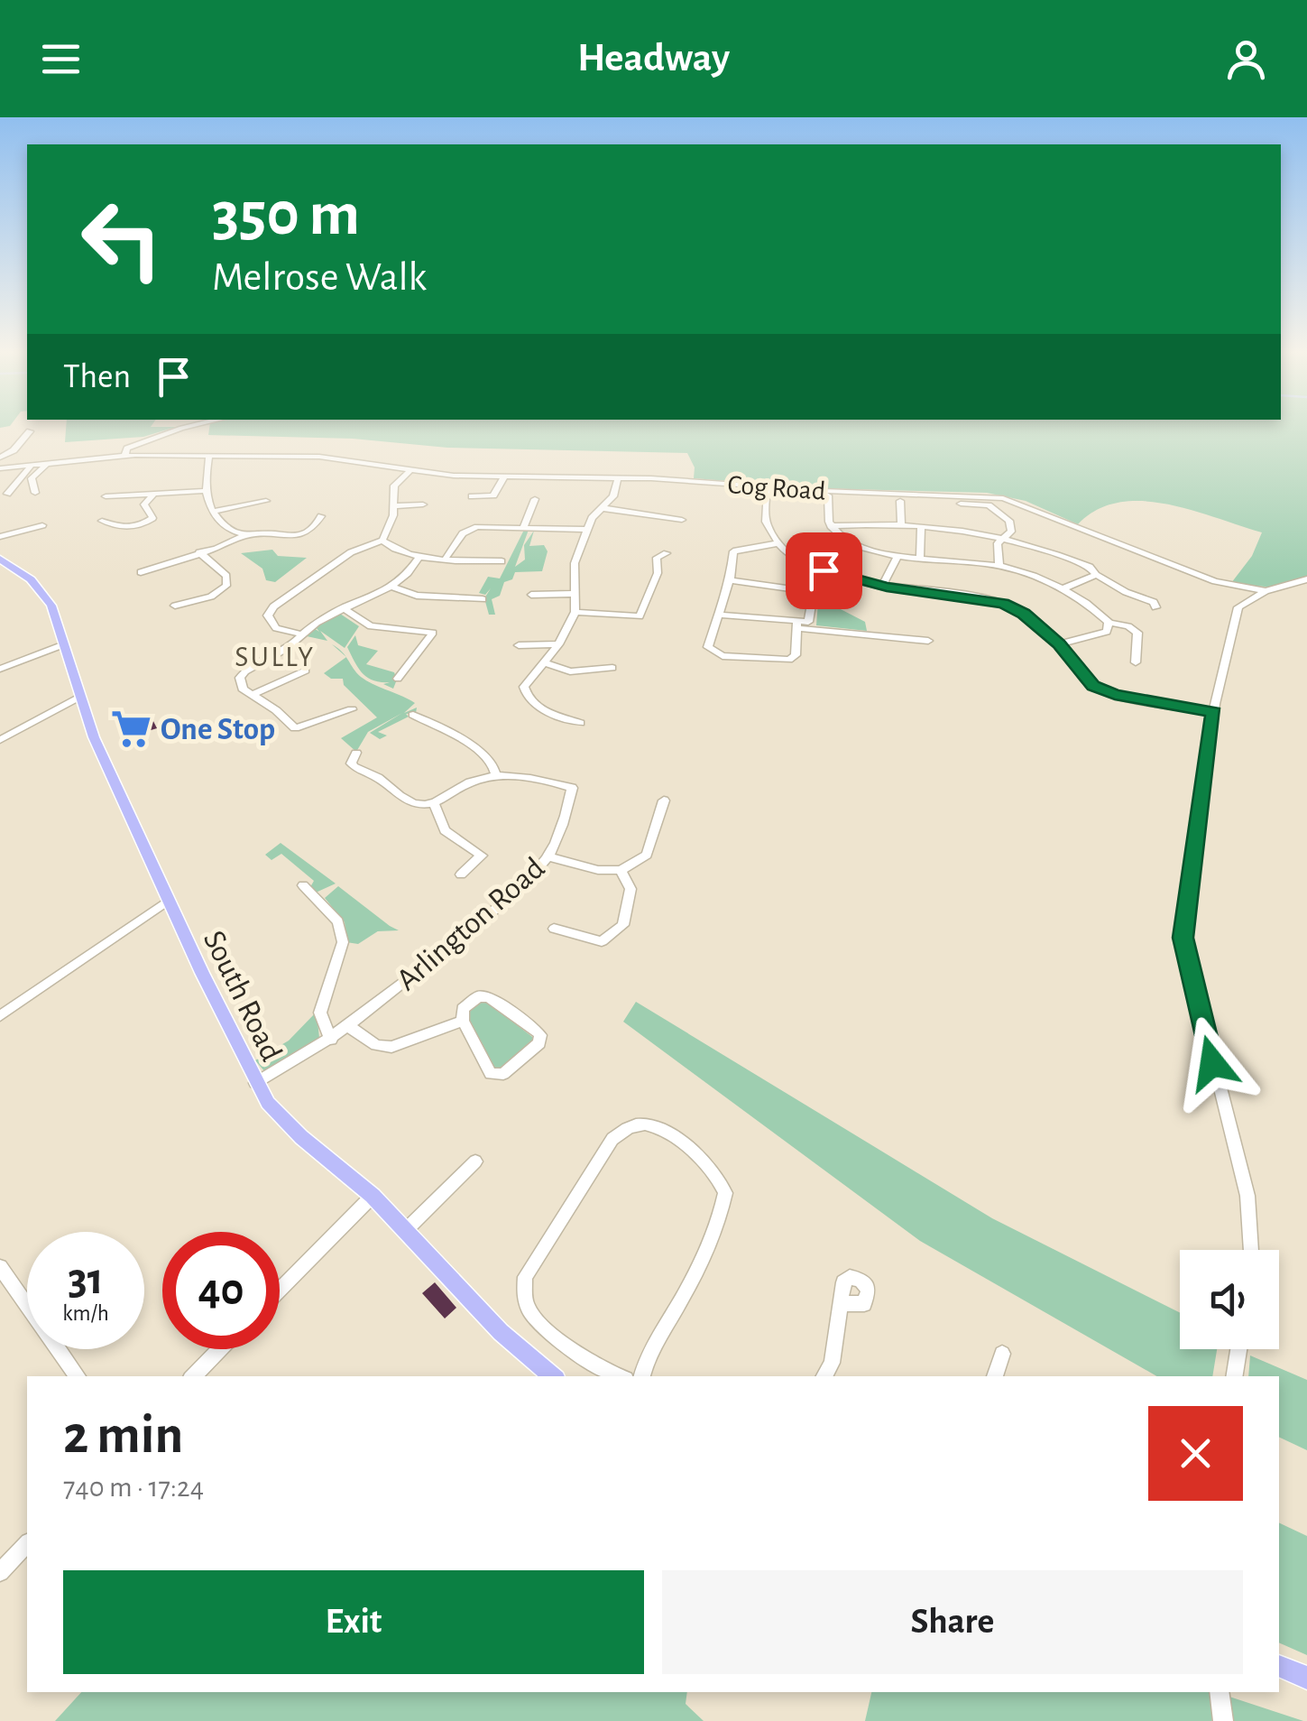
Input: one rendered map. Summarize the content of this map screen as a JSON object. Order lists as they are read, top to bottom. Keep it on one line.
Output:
{"streets":{"main road":["South Road"],"street":["Cog Road","Arlington Road"]},"crossings":[["Arlington Road","South Road"]],"districts":["SULLY"],"places":{"supermarket":["One Stop"]},"page":{"header":"Headway","turn":["350 m","Melrose Walk"],"then":"Then","speed":"31 km/h","limit":"40","heading":["2 min","740 m · 17:24"],"buttons":["Exit","Share"]}}
